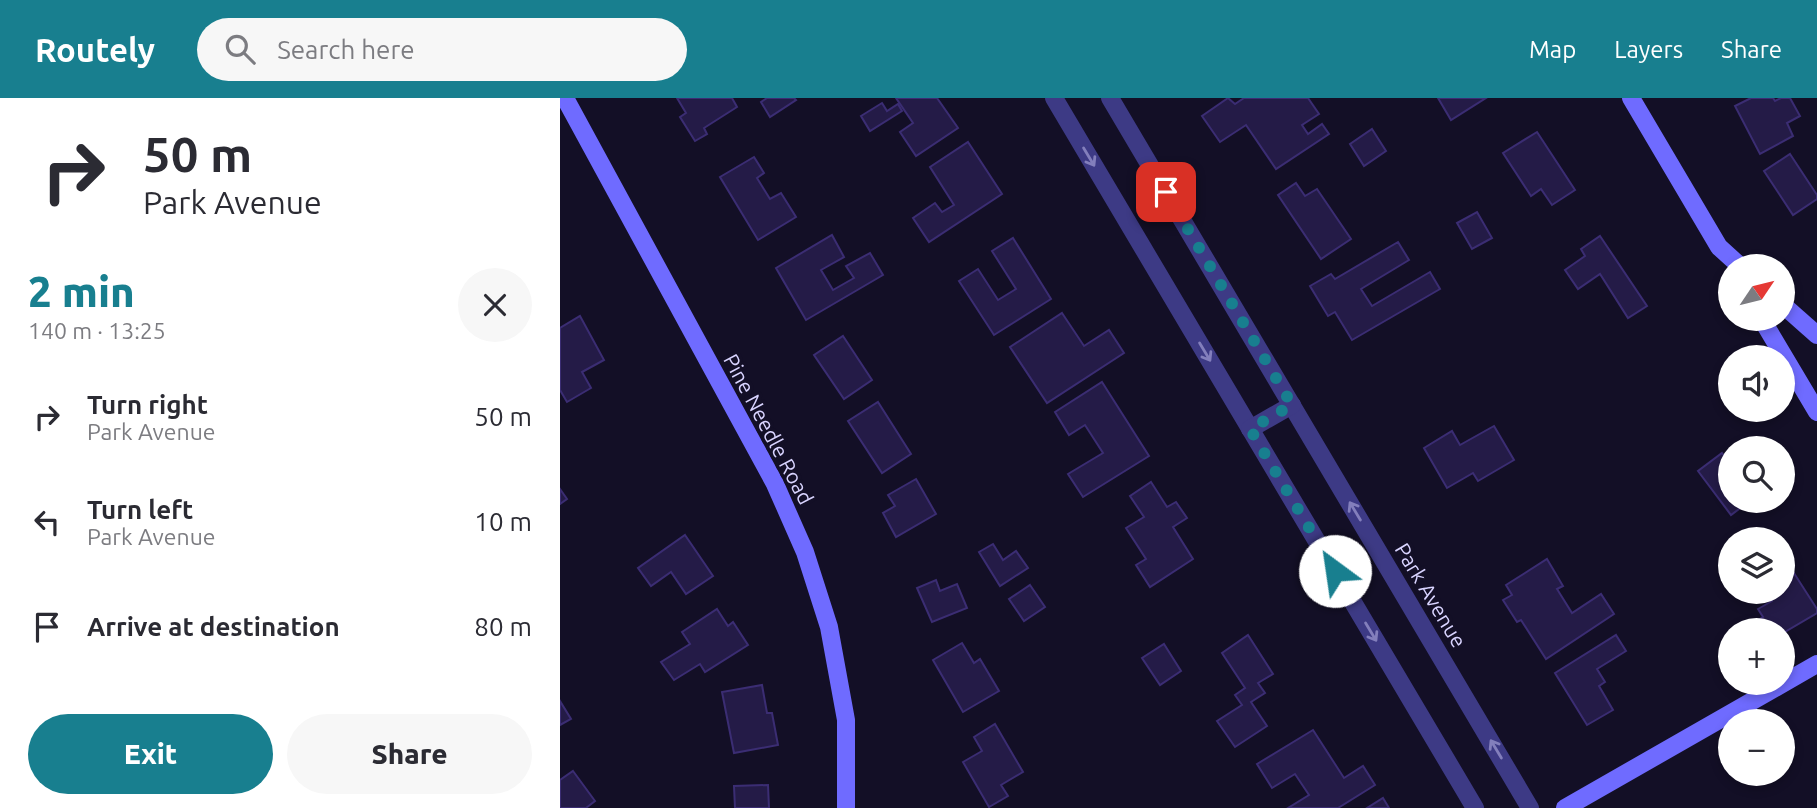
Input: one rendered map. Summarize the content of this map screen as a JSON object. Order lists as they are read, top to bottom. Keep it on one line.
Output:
{"streets":{"street":["Pine Needle Road","Park Avenue"]},"north":"top right","page":{"header":"Routely","search":"Search here","nav":["Map","Layers","Share"],"turn":["50 m","Park Avenue"],"heading":["2 min","140 m · 13:25"],"map_buttons":["+","−"],"list":[{"name":"Turn right","note":"Park Avenue","value":"50 m"},{"name":"Turn left","note":"Park Avenue","value":"10 m"},{"name":"Arrive at destination","value":"80 m"}],"buttons":["Exit","Share"]}}
